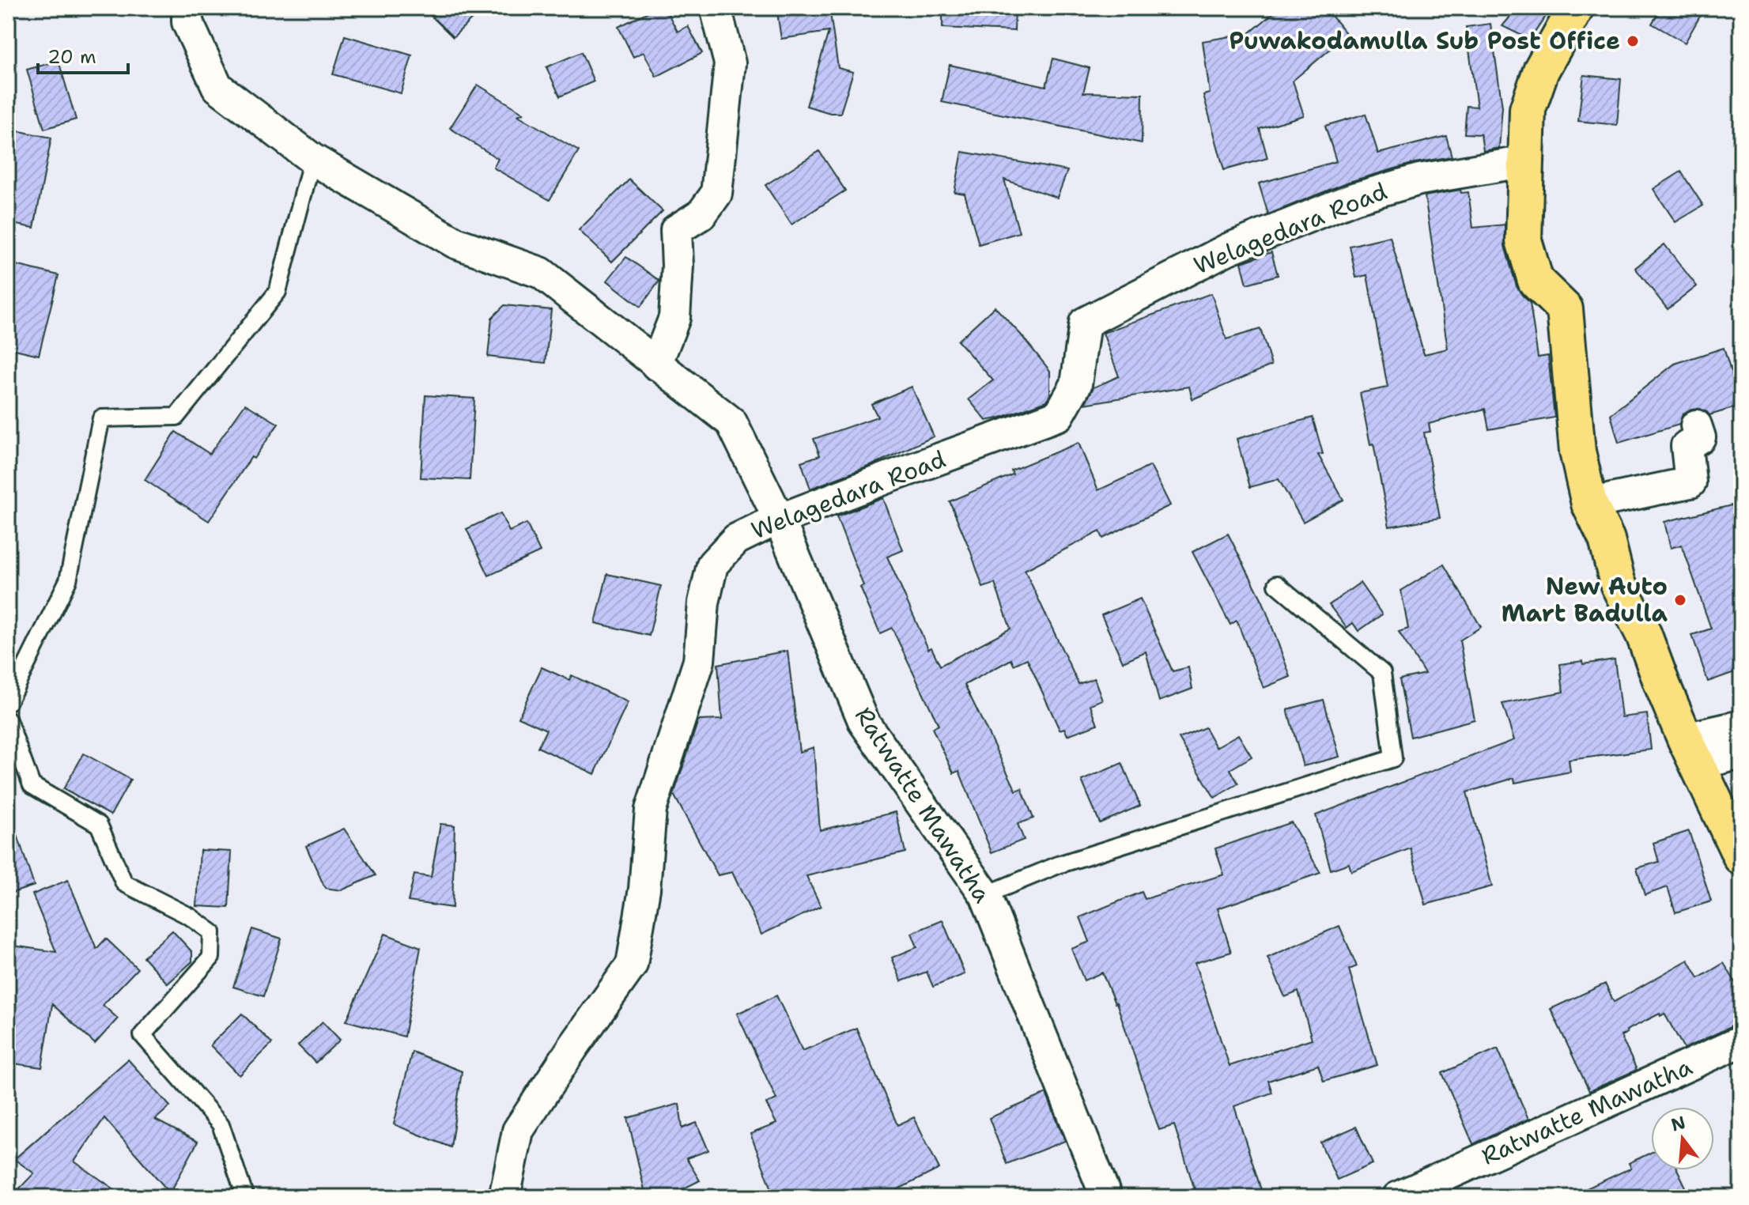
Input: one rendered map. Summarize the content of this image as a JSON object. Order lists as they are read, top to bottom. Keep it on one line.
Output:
{"streets":{"street":["Welagedara Road","Ratwatte Mawatha"]},"crossings":[["Welagedara Road","Ratwatte Mawatha"]],"places":["Puwakodamulla Sub Post Office","New Auto Mart Badulla"],"scale_bar":"20 m","north":"top"}
